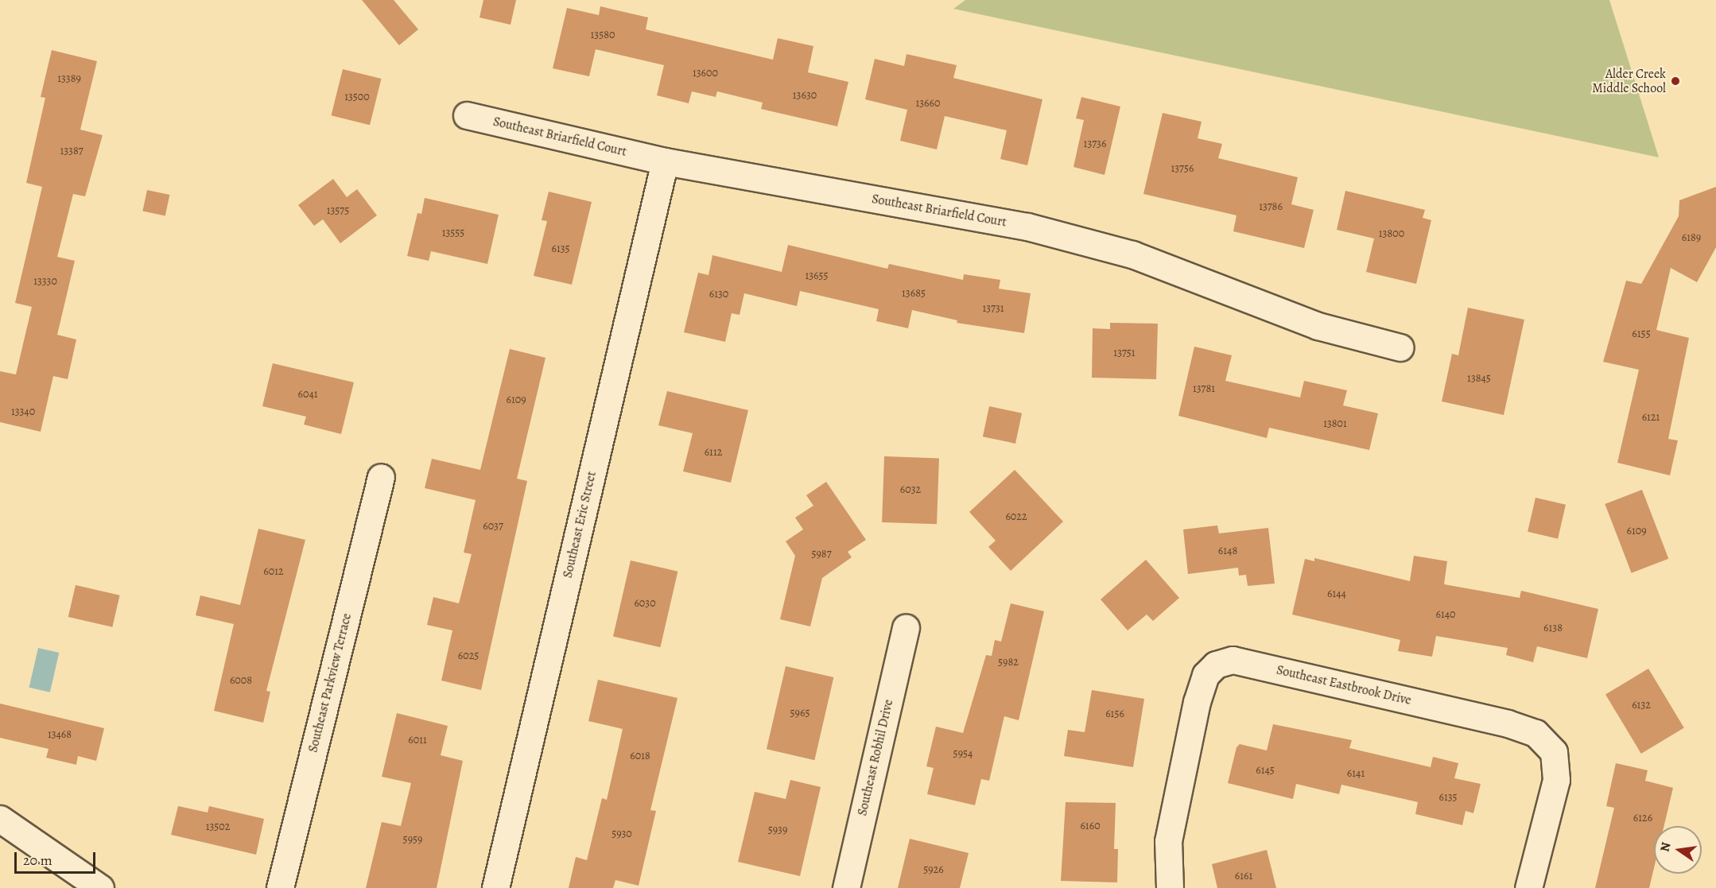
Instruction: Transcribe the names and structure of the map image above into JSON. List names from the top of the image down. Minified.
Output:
{"streets":{"street":["Southeast Briarfield Court","Southeast Eric Street","Southeast Parkview Terrace","Southeast Eastbrook Drive","Southeast Robhil Drive"]},"crossings":[["Southeast Briarfield Court","Southeast Eric Street"]],"places":["Alder Creek Middle School"],"house_numbers":["13580","13600","13389","13630","13500","13660","13736","13387","13756","13786","13575","13555","13800","6189","6135","13655","13330","13685","6130","13731","6155","13751","13845","13781","6041","6109","13340","6121","13801","6112","6032","6022","6037","6109","6148","5987","6012","6144","6030","6140","6138","6025","5982","6008","6132","5965","6156","13468","6011","5954","6018","6145","6141","6135","6126","6160","13502","5939","5930","5959","5926","6161"],"scale_bar":"20 m","north":"left"}
